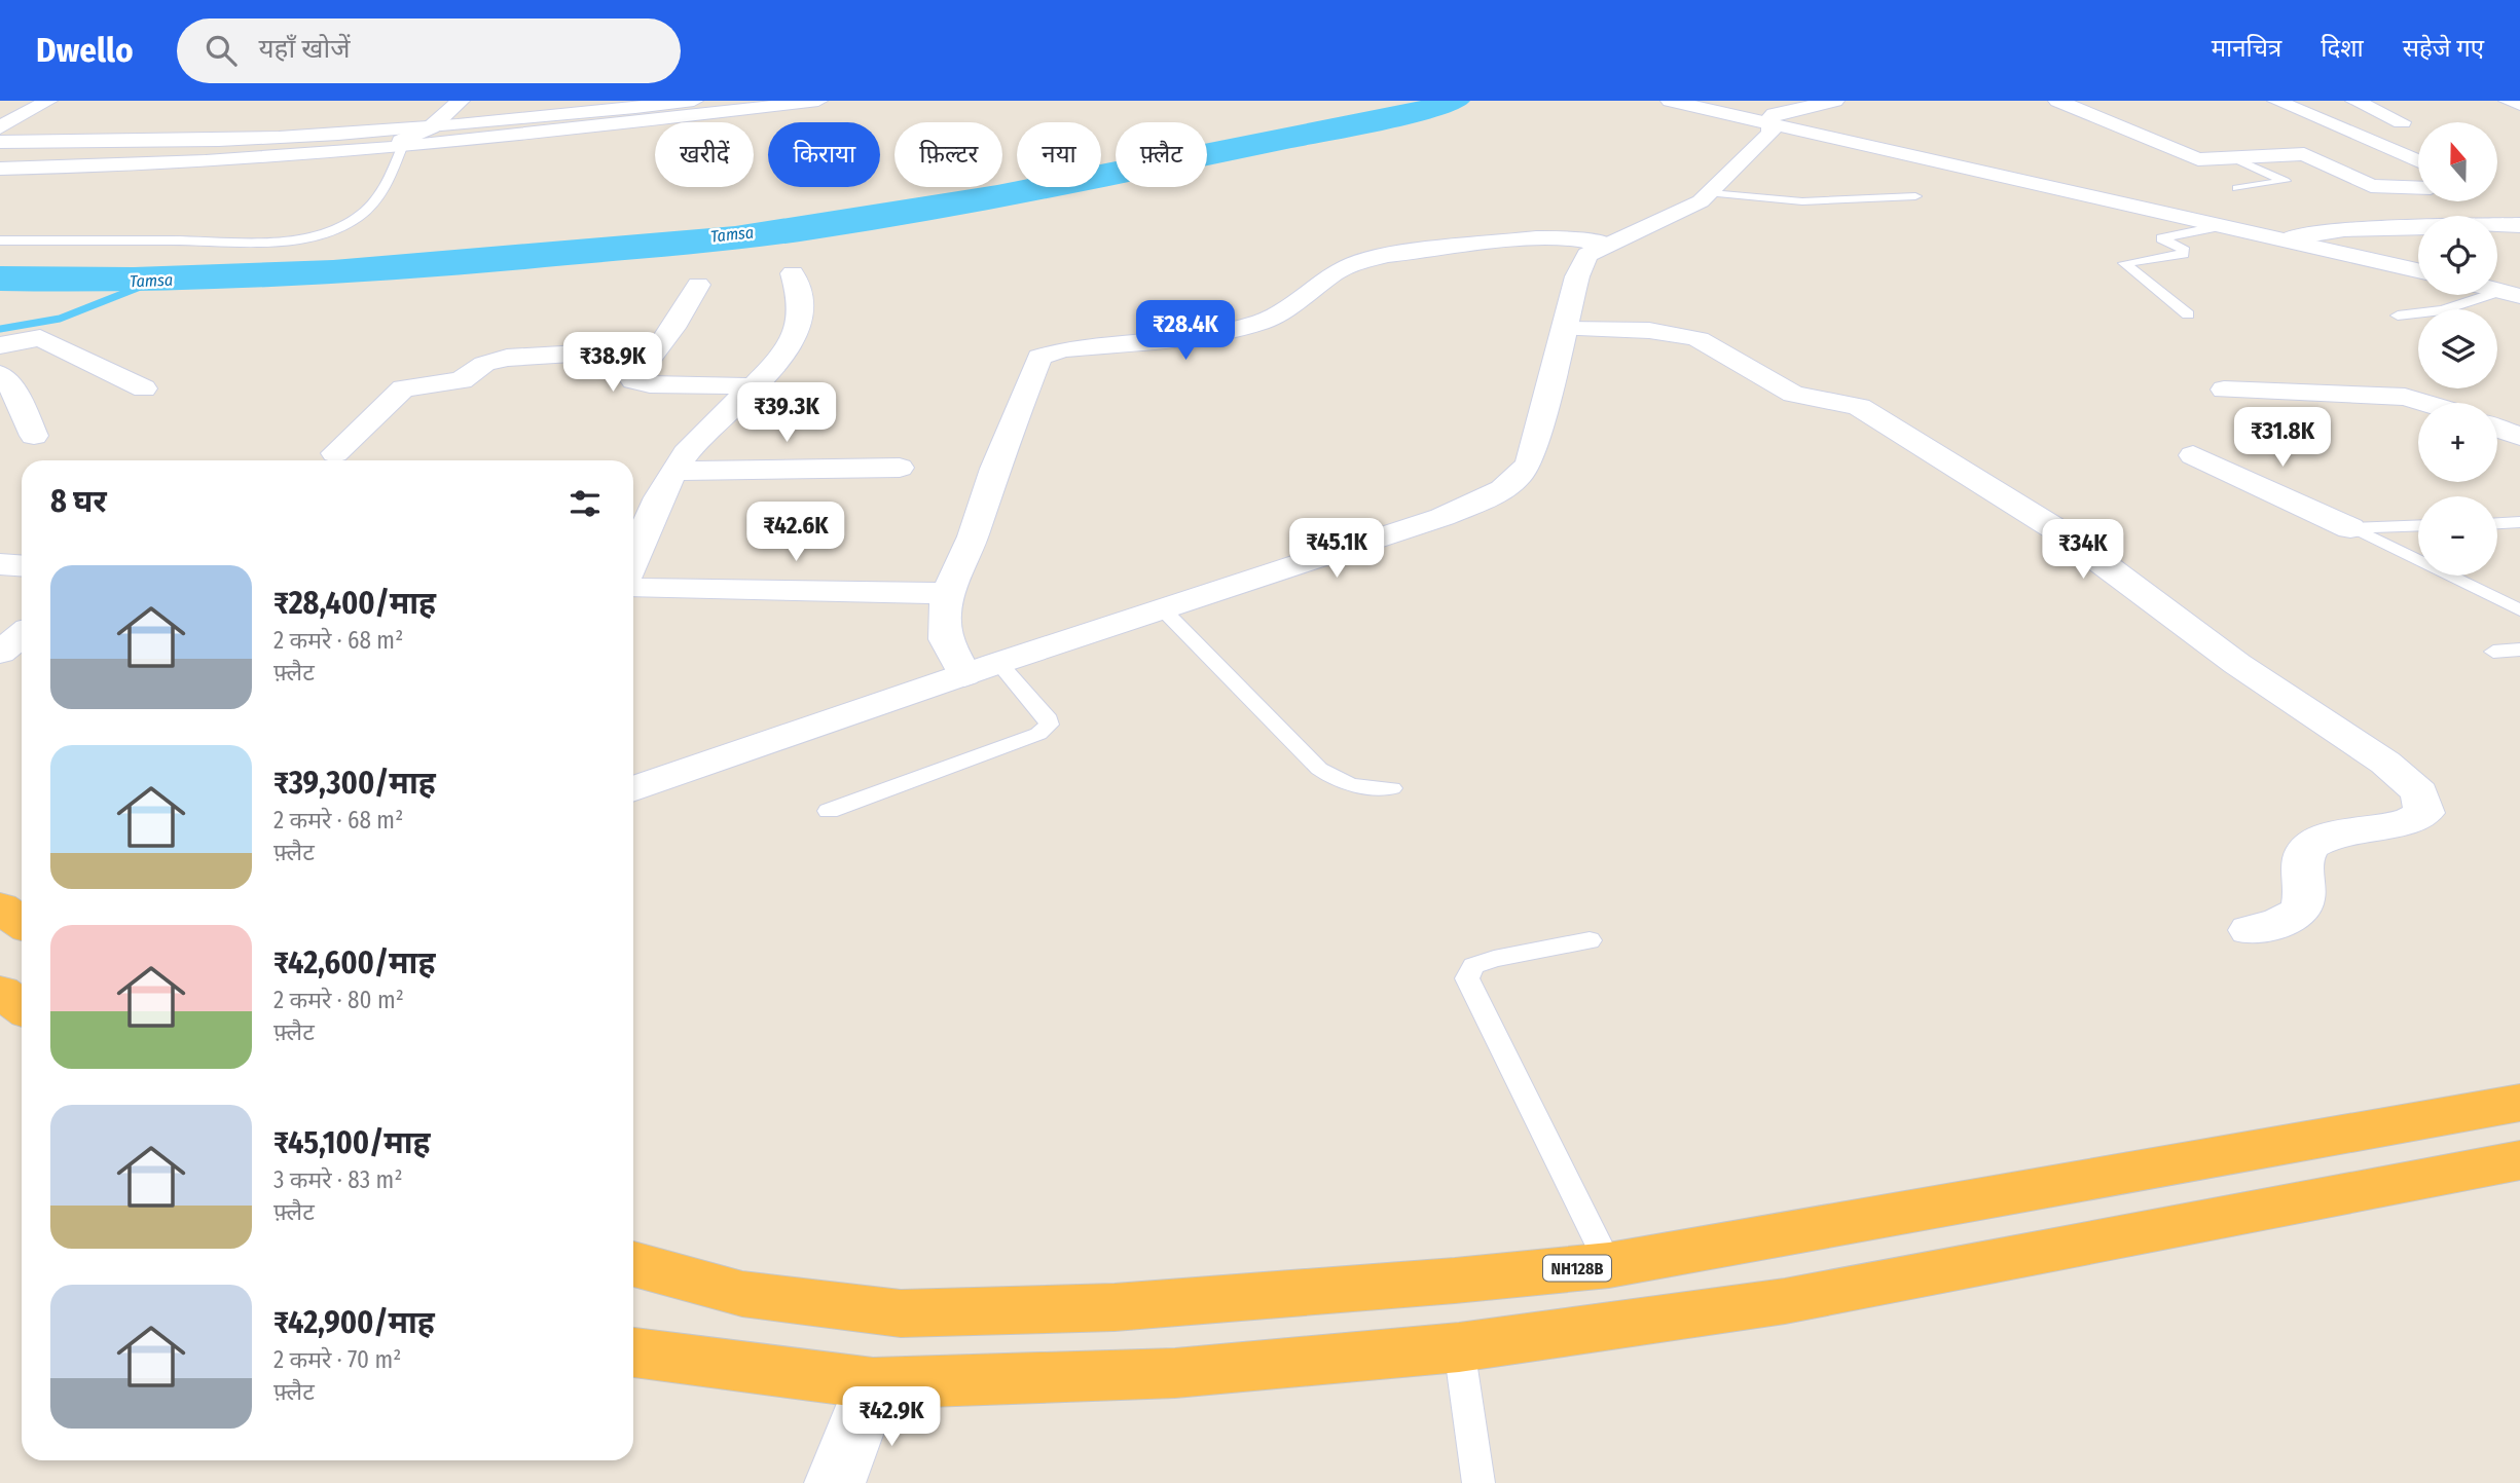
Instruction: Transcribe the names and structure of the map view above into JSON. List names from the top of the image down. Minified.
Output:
{"streets":{"highway":["NH128B"]},"water":["Tamsa"],"north":"top","page":{"header":"Dwello","search":"यहाँ खोजें","nav":["मानचित्र","दिशा","सहेजे गए"],"map_buttons":["+","−"],"chip":["खरीदें","किराया","फ़िल्टर","नया","फ़्लैट"],"price":["₹28.4K","₹38.9K","₹39.3K","₹31.8K","₹42.6K","₹45.1K","₹34K","₹42.9K"],"heading":"8 घर","list":[{"name":"₹28,400/माह","note":"2 कमरे · 68 m² · फ़्लैट"},{"name":"₹39,300/माह","note":"2 कमरे · 68 m² · फ़्लैट"},{"name":"₹42,600/माह","note":"2 कमरे · 80 m² · फ़्लैट"},{"name":"₹45,100/माह","note":"3 कमरे · 83 m² · फ़्लैट"},{"name":"₹42,900/माह","note":"2 कमरे · 70 m² · फ़्लैट"}]}}
